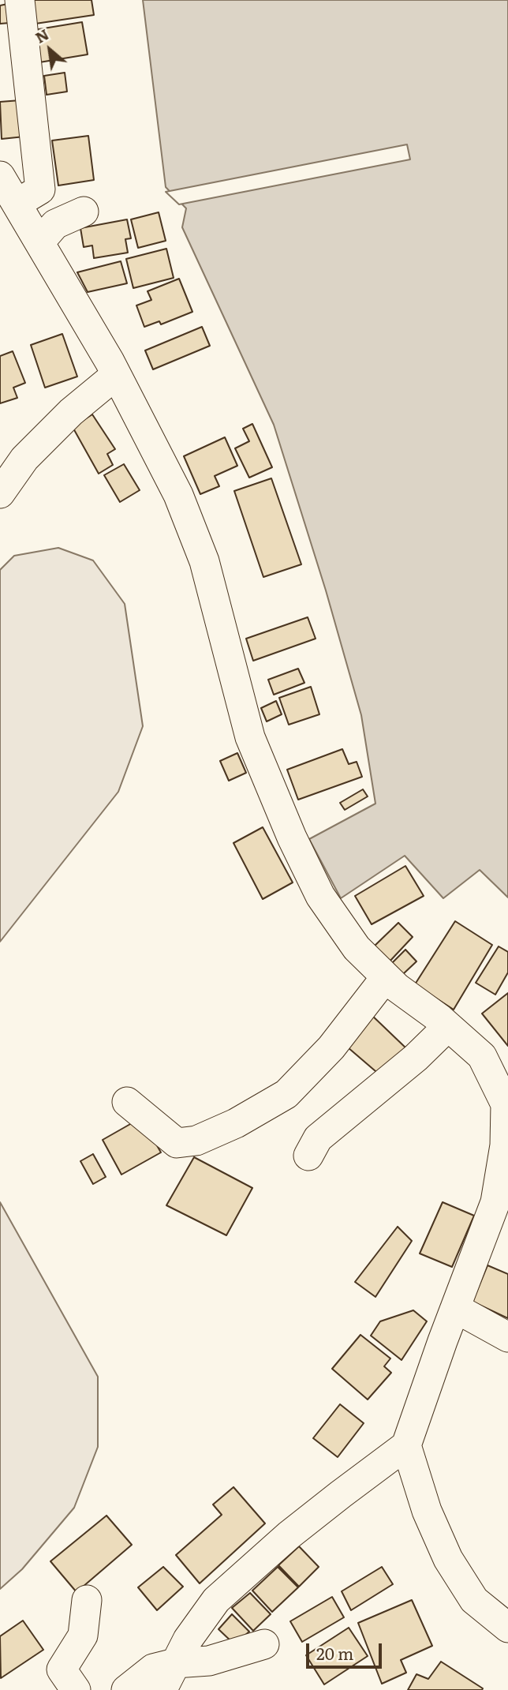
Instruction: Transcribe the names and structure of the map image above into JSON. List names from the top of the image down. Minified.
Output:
{"scale_bar":"20 m","north":"top left"}
